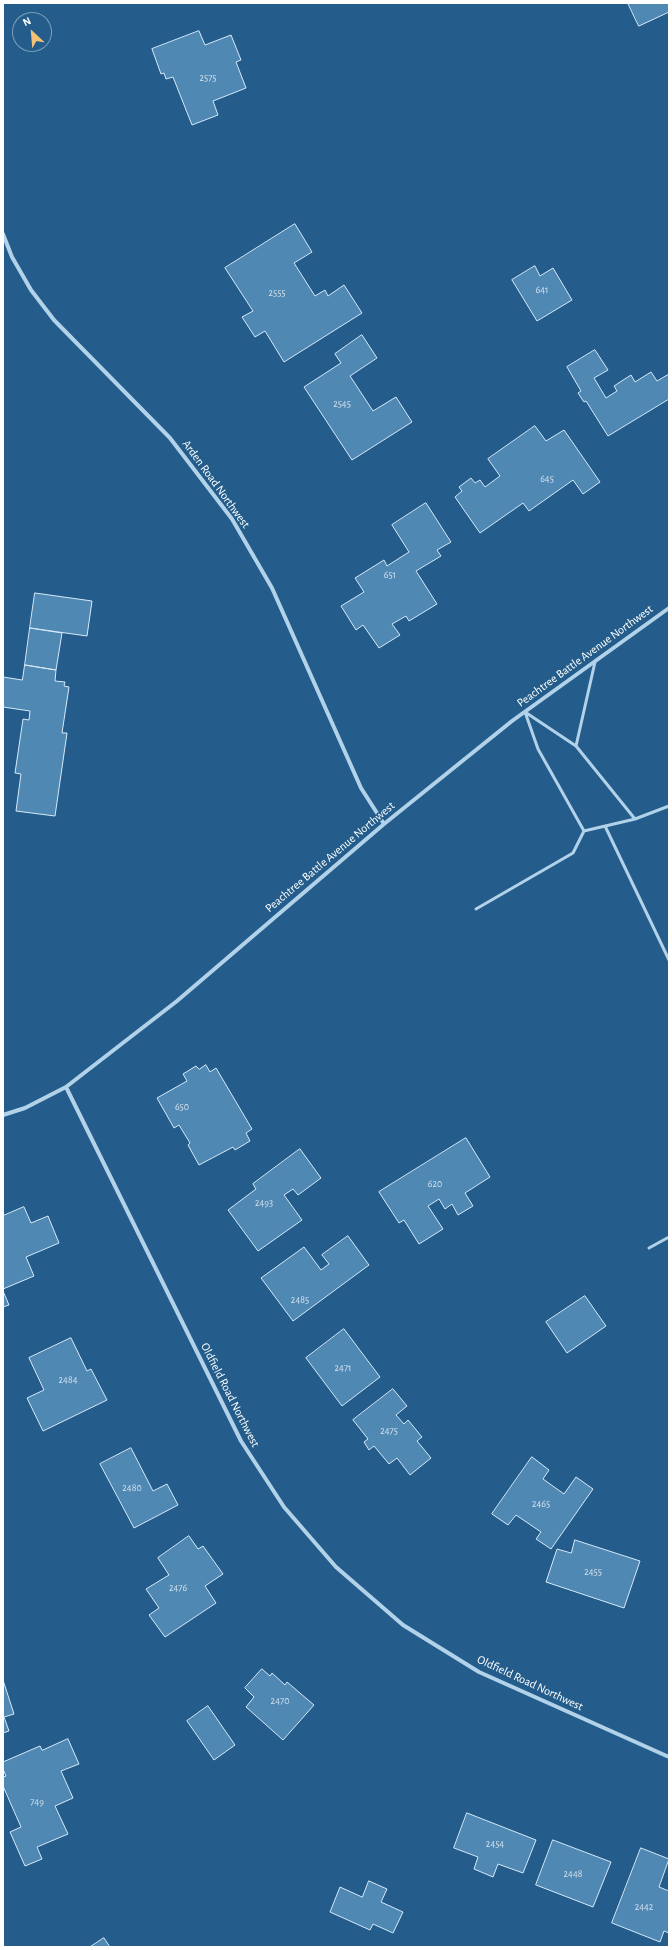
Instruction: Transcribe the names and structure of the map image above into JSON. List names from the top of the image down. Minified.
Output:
{"streets":{"street":["Arden Road Northwest","Peachtree Battle Avenue Northwest","Oldfield Road Northwest"]},"crossings":[["Arden Road Northwest","Peachtree Battle Avenue Northwest"],["Peachtree Battle Avenue Northwest","Oldfield Road Northwest"]],"house_numbers":["2575","641","2555","2545","645","651","650","620","2493","2485","2471","2484","2475","2480","2465","2455","2476","2470","749","2454","2448","2442"],"north":"top left"}
